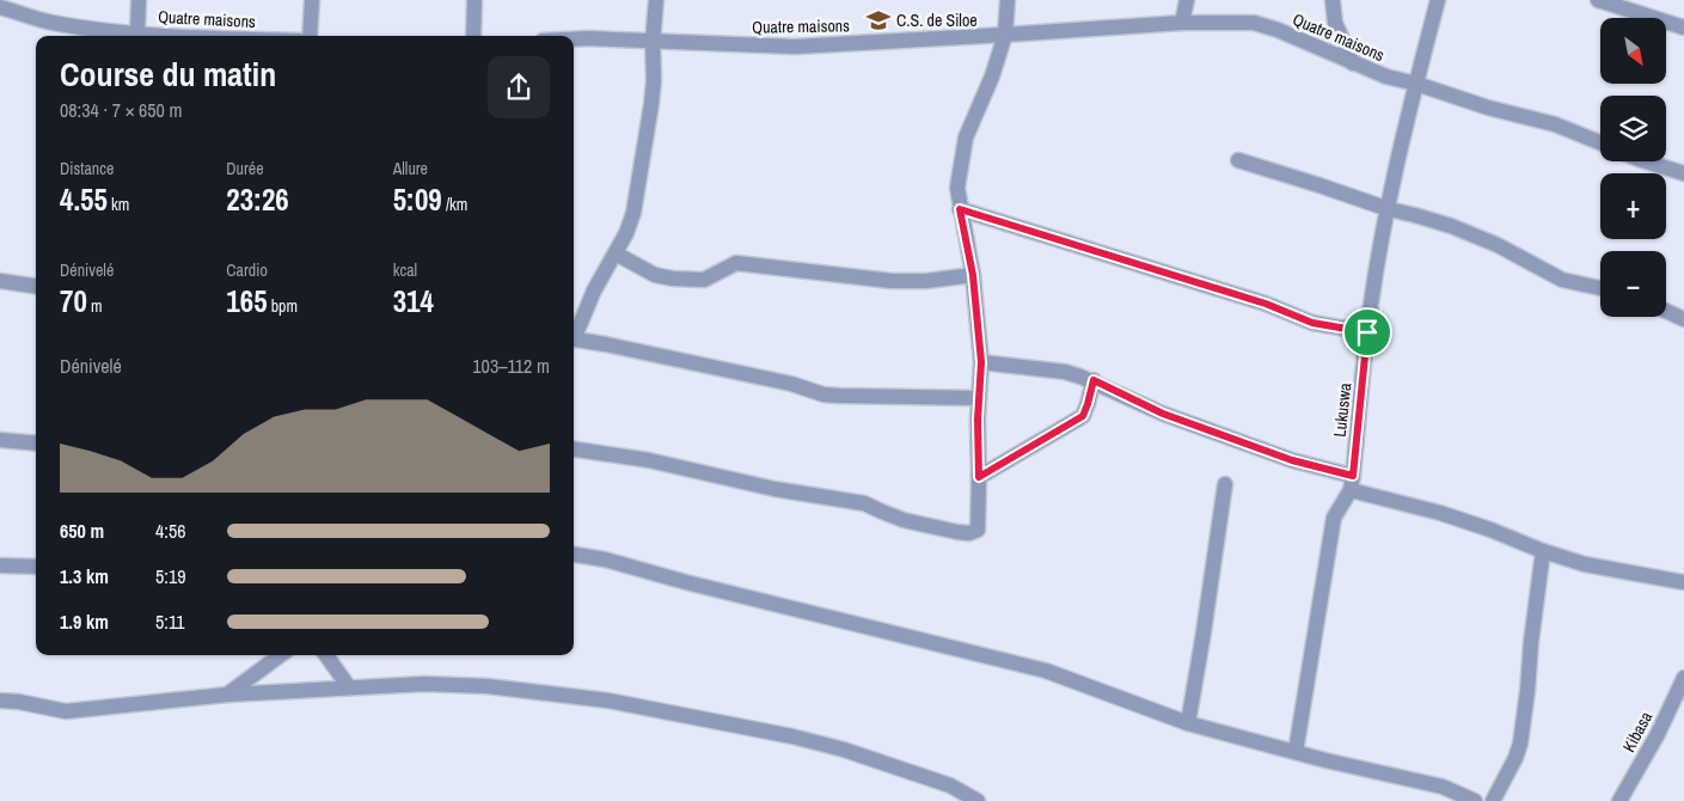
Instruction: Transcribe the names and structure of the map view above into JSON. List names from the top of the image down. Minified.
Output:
{"streets":{"street":["Quatre maisons","Lukuswa","Kibasa"]},"crossings":[["Quatre maisons","Lukuswa"]],"places":{"school or university":["C.S. de Siloe"]},"north":"bottom right","page":{"map_buttons":["+","−"],"heading":["Course du matin","08:34 · 7 × 650 m"],"stats":[["Distance","4.55 km"],["Durée","23:26"],["Allure","5:09 /km"],["Dénivelé","70 m"],["Cardio","165 bpm"],["kcal","314"]],"chart":["Dénivelé","103–112 m"],"list":[{"name":"650 m","note":"4:56"},{"name":"1.3 km","note":"5:19"},{"name":"1.9 km","note":"5:11"}]}}
